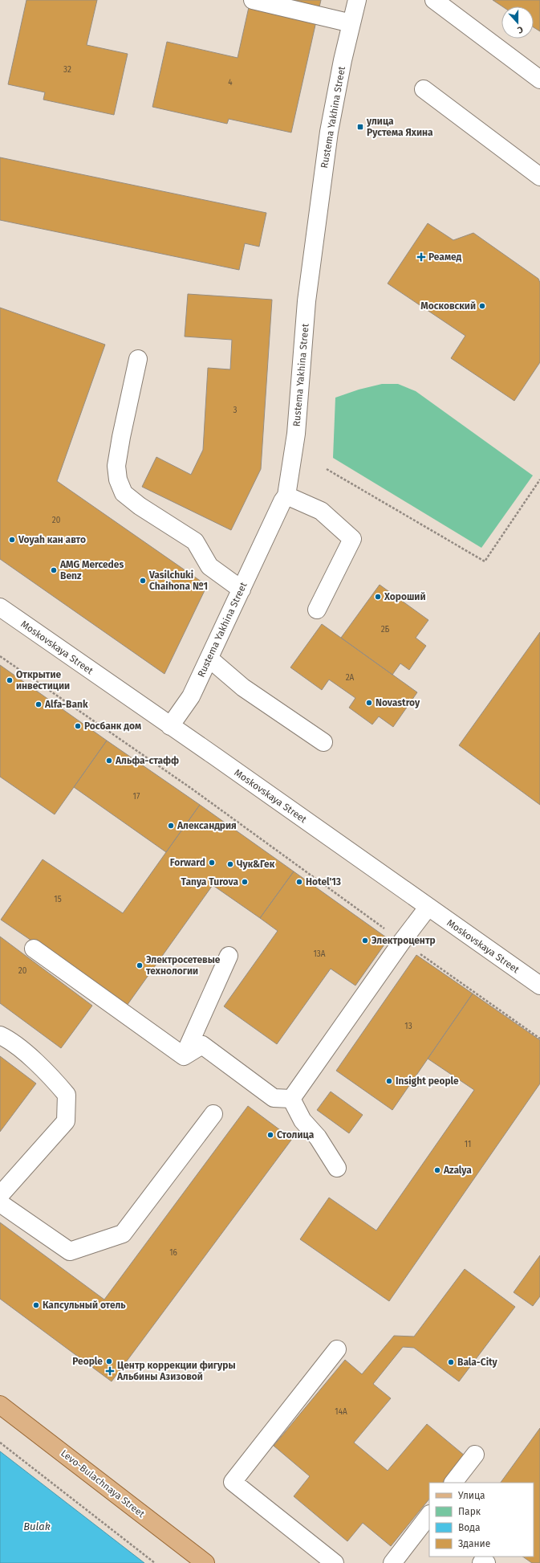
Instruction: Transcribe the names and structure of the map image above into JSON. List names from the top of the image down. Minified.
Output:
{"streets":{"main road":["Levo-Bulachnaya Street"],"street":["Rustema Yakhina Street","Moskovskaya Street"]},"crossings":[["Rustema Yakhina Street","Moskovskaya Street"]],"water":["Bulak"],"places":{"transit":["улица Рустема Яхина"],"health":["Реамед","Центр коррекции фигуры Альбины Азизовой"],"other":["Московский","Voyah кан авто","AMG Mercedes Benz","Vasilchuki Chaihona №1","Хороший","Открытие инвестиции","Novastroy","Alfa-Bank","Росбанк дом","Альфа-стафф","Александрия","Forward","Чук&Гек","Tanya Turova","Hotel'13","Электроцентр","Электросетевые технологии","Insight people","Столица","Azalya","Капсульный отель","People","Bala-City"]},"house_numbers":["32","4","3","20","2Б","2А","17","15","13А","20","13","11","16","14А"],"legend":["Улица","Парк","Вода","Здание"],"north":"bottom"}
